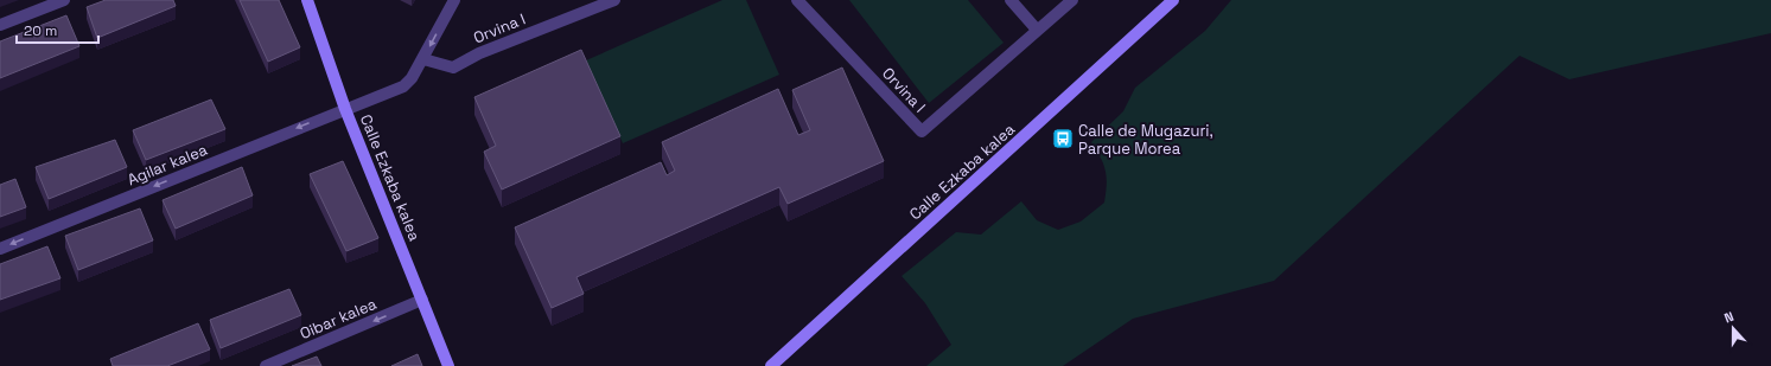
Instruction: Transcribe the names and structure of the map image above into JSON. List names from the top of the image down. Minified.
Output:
{"streets":{"street":["Orvina I","Agilar kalea","Calle Ezkaba kalea","Oibar kalea"]},"crossings":[["Orvina I","Agilar kalea"],["Agilar kalea","Calle Ezkaba kalea"],["Calle Ezkaba kalea","Oibar kalea"]],"one_way":["Agilar kalea","Oibar kalea"],"places":{"bus stop":["Calle de Mugazuri, Parque Morea"]},"scale_bar":"20 m","north":"top"}
